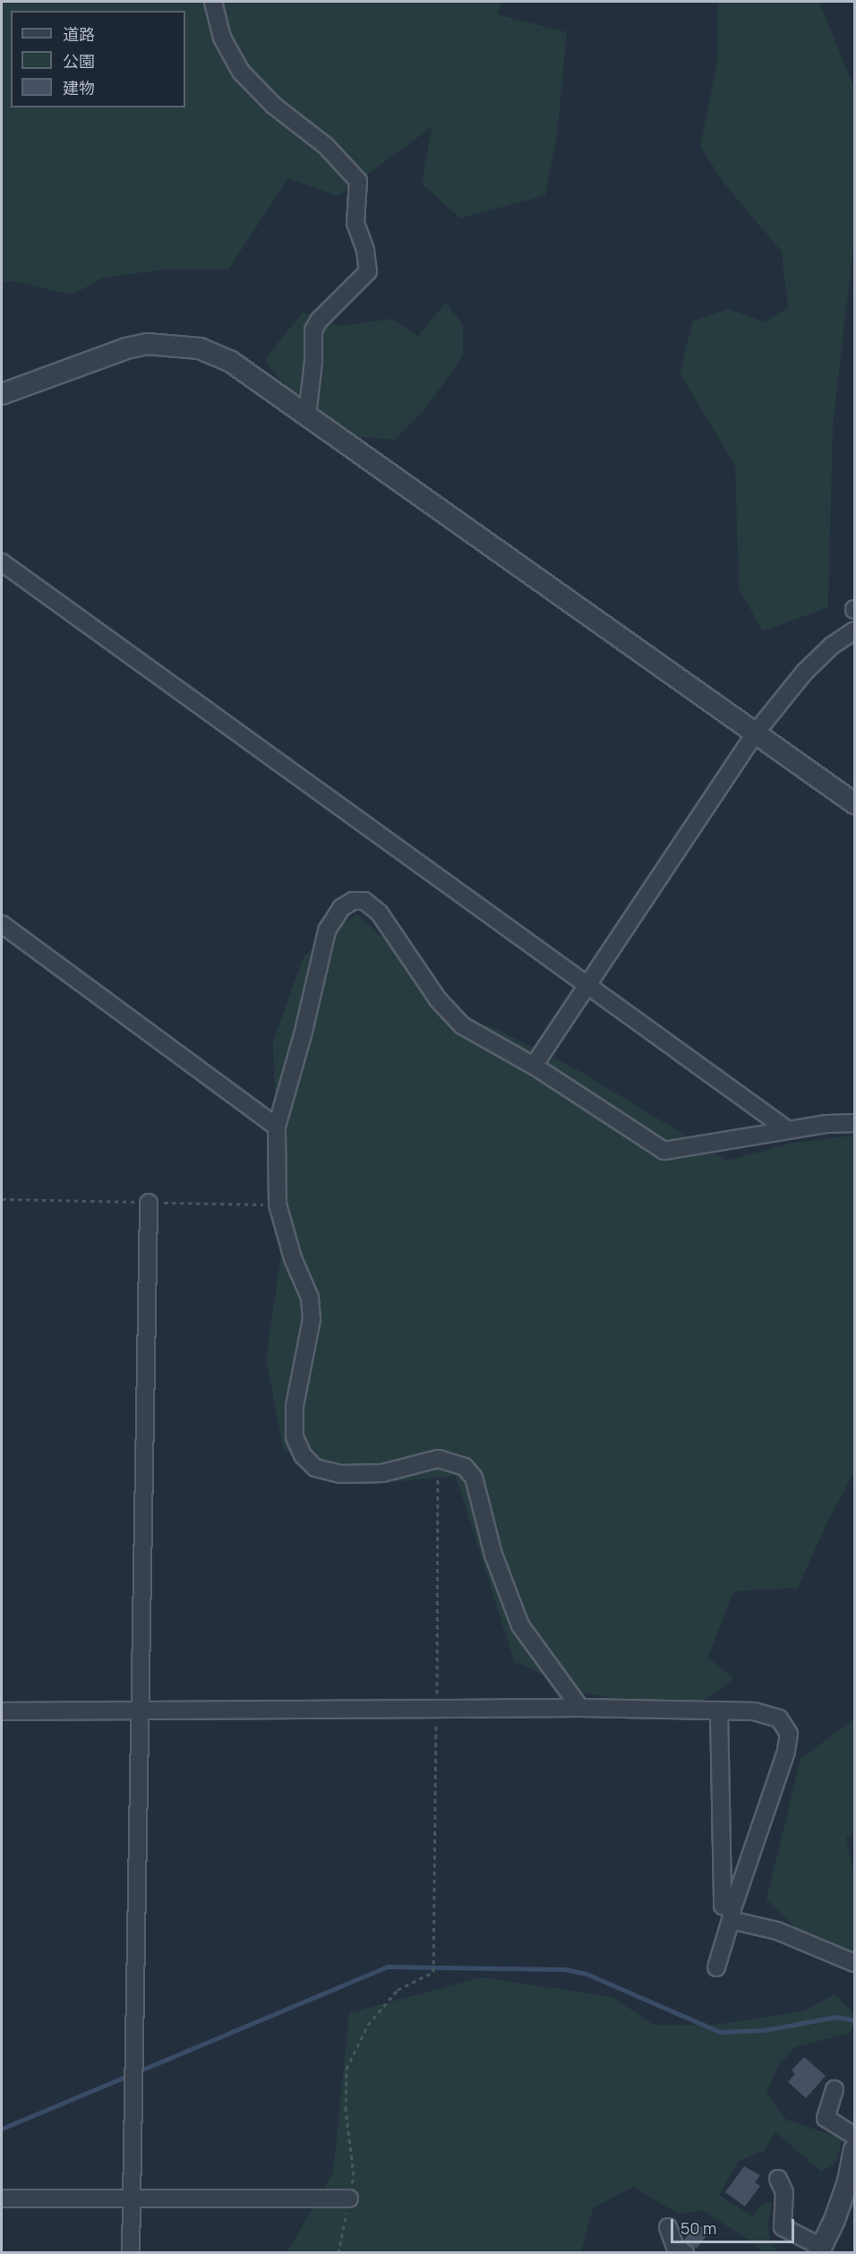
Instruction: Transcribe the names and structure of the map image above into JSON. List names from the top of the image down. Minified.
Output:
{"legend":["道路","公園","建物"],"scale_bar":"50 m"}
